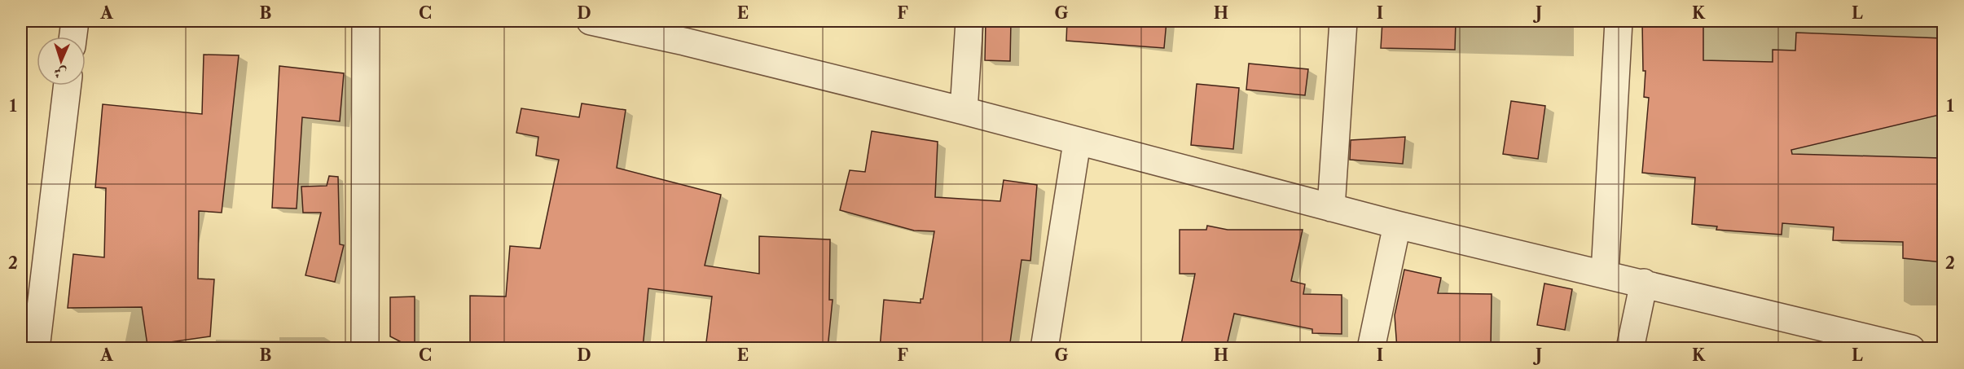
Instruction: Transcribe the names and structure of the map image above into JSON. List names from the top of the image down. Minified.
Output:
{"north":"bottom","grid":{"columns":["A","B","C","D","E","F","G","H","I","J","K","L"],"rows":["1","2"]}}
